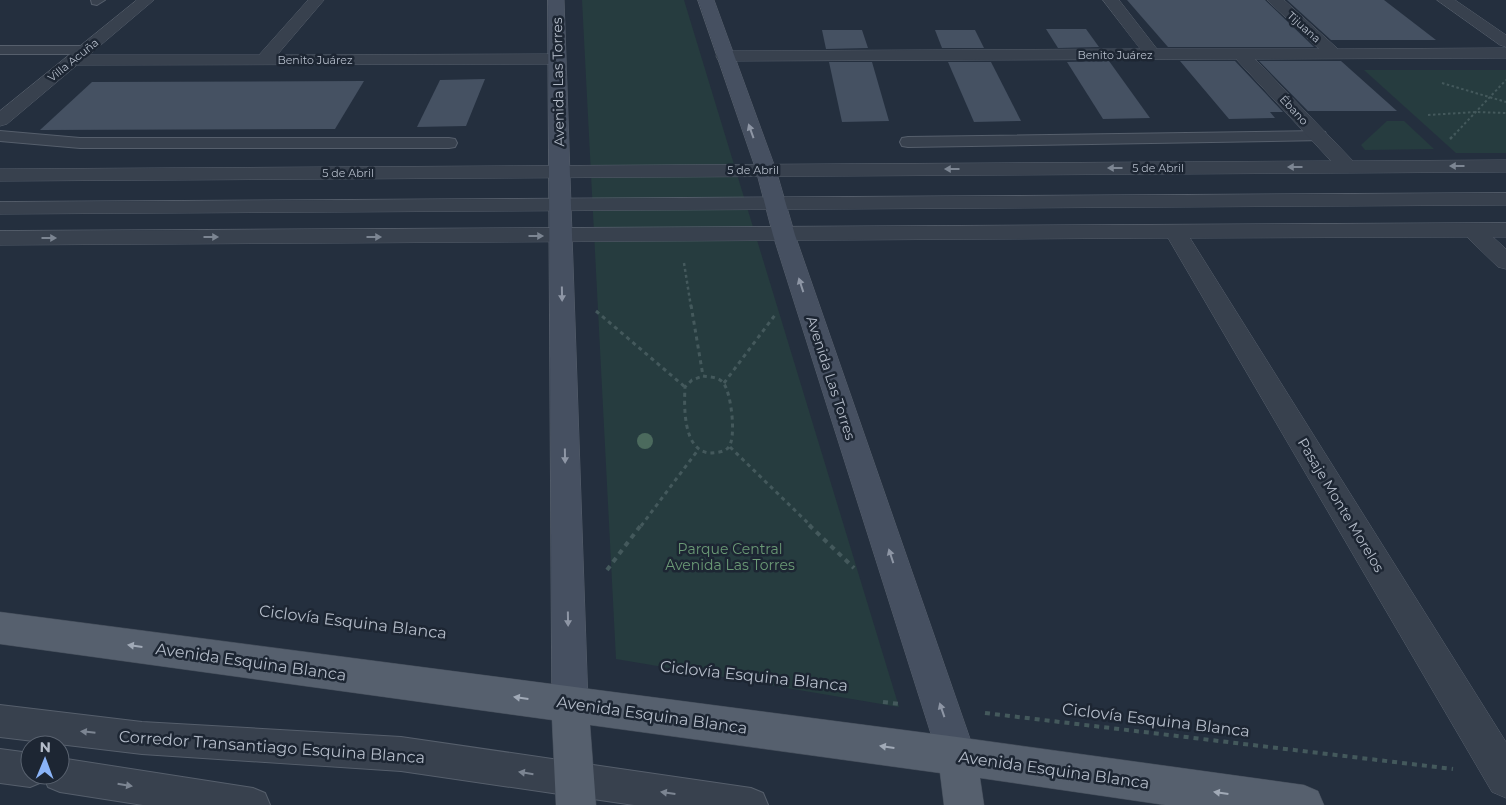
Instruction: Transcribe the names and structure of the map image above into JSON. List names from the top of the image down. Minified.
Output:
{"streets":{"main road":["Avenida Esquina Blanca"],"street":["Tijuana","Benito Juárez","Villa Acuña","Avenida Las Torres","Ébano","5 de Abril","Pasaje Monte Morelos"],"lane":["Corredor Transantiago Esquina Blanca"],"path":["Ciclovía Esquina Blanca"]},"crossings":[["Tijuana","Benito Juárez"],["Benito Juárez","Villa Acuña"],["Benito Juárez","Avenida Las Torres"],["Benito Juárez","Ébano"],["Avenida Las Torres","5 de Abril"],["Avenida Las Torres","Ciclovía Esquina Blanca"],["Avenida Las Torres","Avenida Esquina Blanca"],["Ébano","5 de Abril"],["Pasaje Monte Morelos","Ciclovía Esquina Blanca"]],"one_way":["Avenida Esquina Blanca","Corredor Transantiago Esquina Blanca"],"parks":["Parque Central Avenida Las Torres"],"north":"top"}
